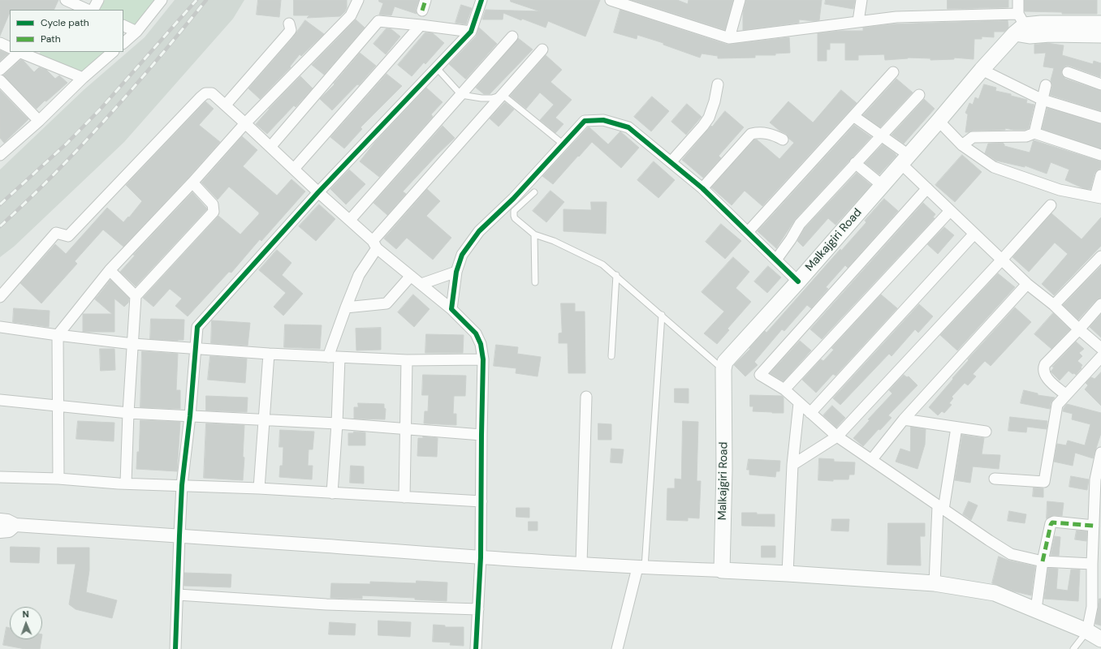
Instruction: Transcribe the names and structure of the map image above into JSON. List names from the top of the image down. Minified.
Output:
{"streets":{"main road":["Malkajgiri Road"]},"legend":["Cycle path","Path"],"north":"top"}
